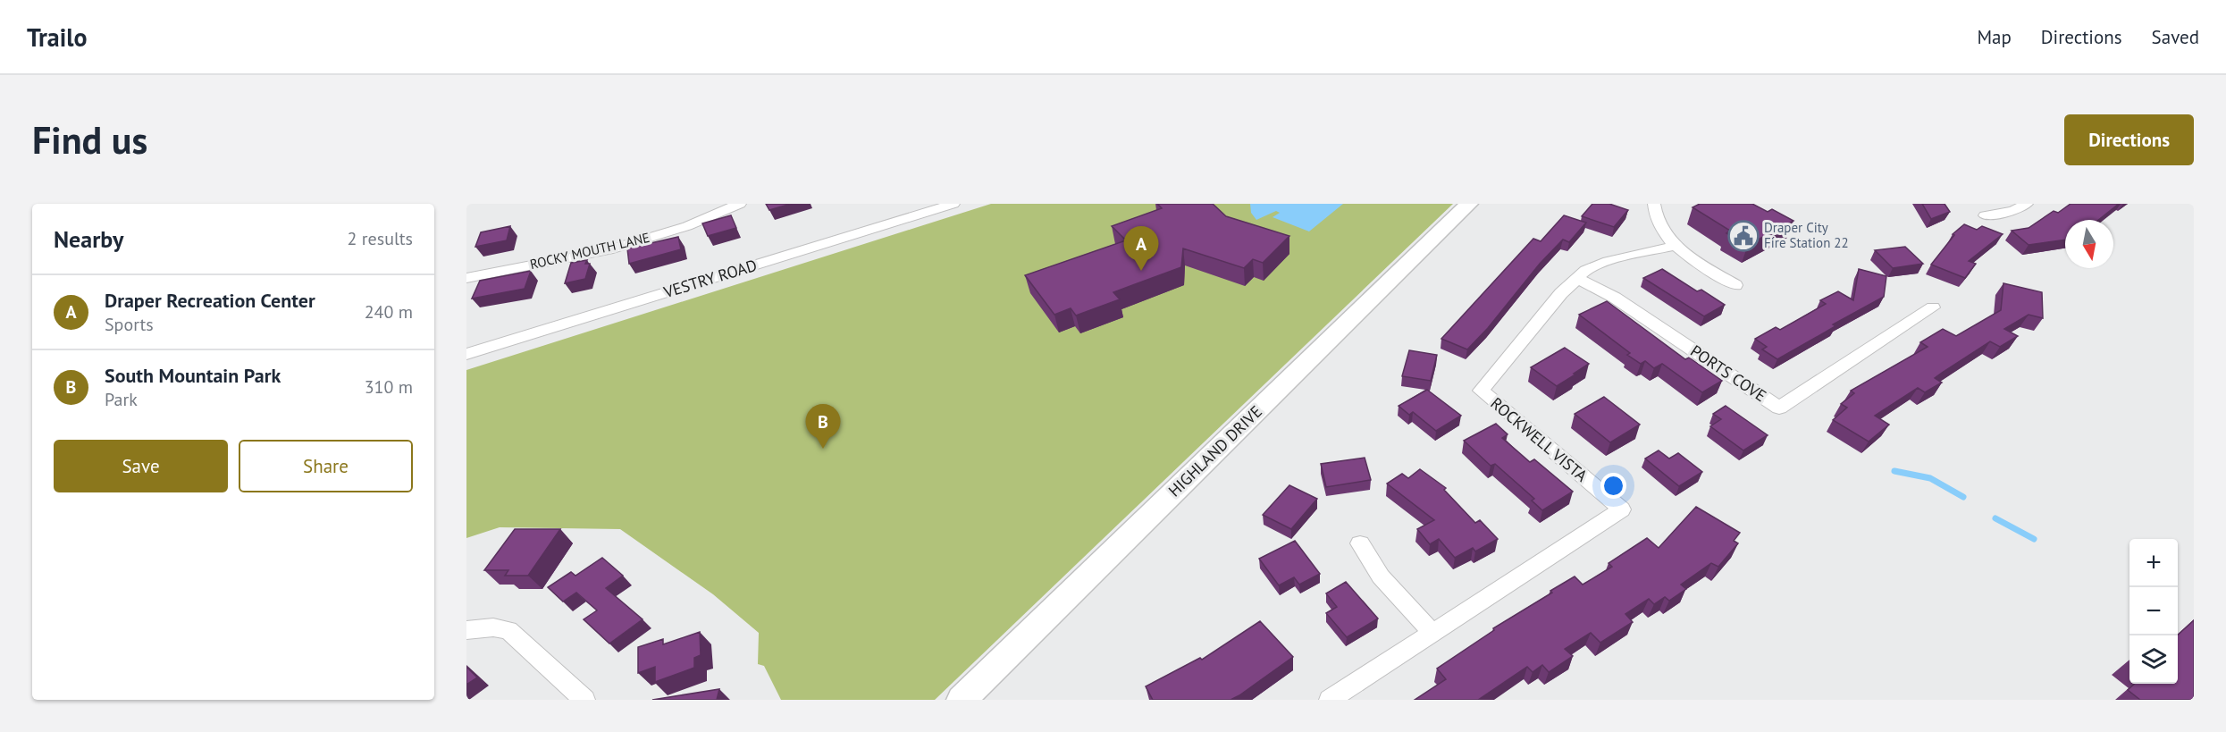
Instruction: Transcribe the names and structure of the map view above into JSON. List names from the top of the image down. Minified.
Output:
{"streets":{"main road":["HIGHLAND DRIVE"],"street":["ROCKY MOUTH LANE","VESTRY ROAD","PORTS COVE","ROCKWELL VISTA"]},"crossings":[["PORTS COVE","ROCKWELL VISTA"]],"places":{"public building":["Draper City Fire Station 22"]},"north":"bottom","page":{"header":"Trailo","nav":["Map","Directions","Saved"],"buttons":["Directions",["Save","Share"]],"title":"Find us","heading":["Nearby","2 results"],"pins":["A","B"],"list":[{"mark":"A","name":"Draper Recreation Center","note":"Sports","value":"240 m"},{"mark":"B","name":"South Mountain Park","note":"Park","value":"310 m"}],"map_buttons":["+","−"]}}
